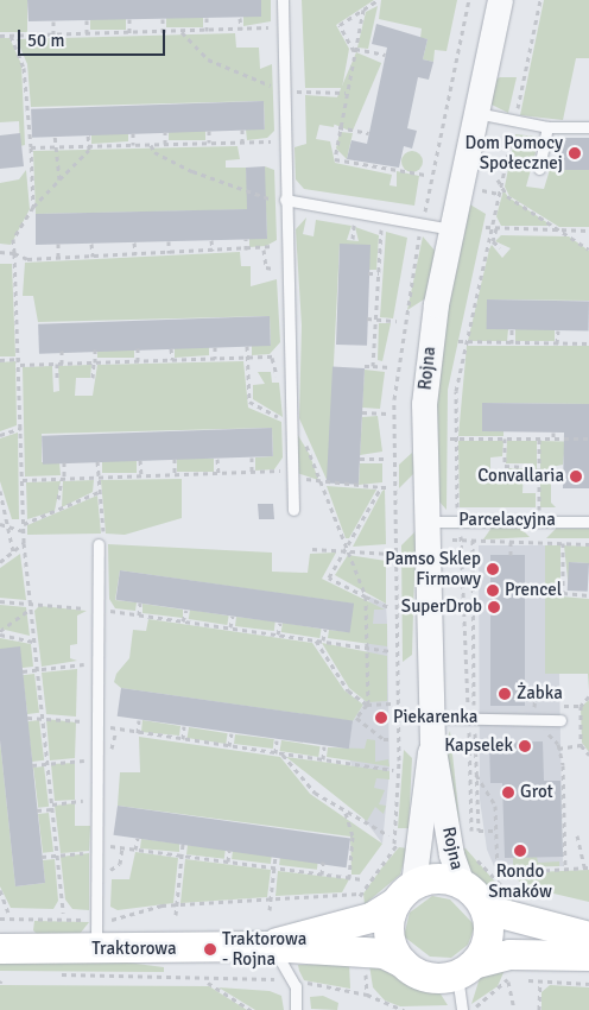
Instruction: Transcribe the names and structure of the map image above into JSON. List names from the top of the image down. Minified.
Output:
{"streets":{"main road":["Traktorowa"],"street":["Rojna"],"lane":["Parcelacyjna"]},"crossings":[["Rojna","Parcelacyjna"],["Rojna","Traktorowa"]],"places":["Dom Pomocy Społecznej","Convallaria","Pamso Sklep Firmowy","Prencel","SuperDrob","Żabka","Piekarenka","Kapselek","Grot","Rondo Smaków","Traktorowa - Rojna"],"scale_bar":"50 m"}
